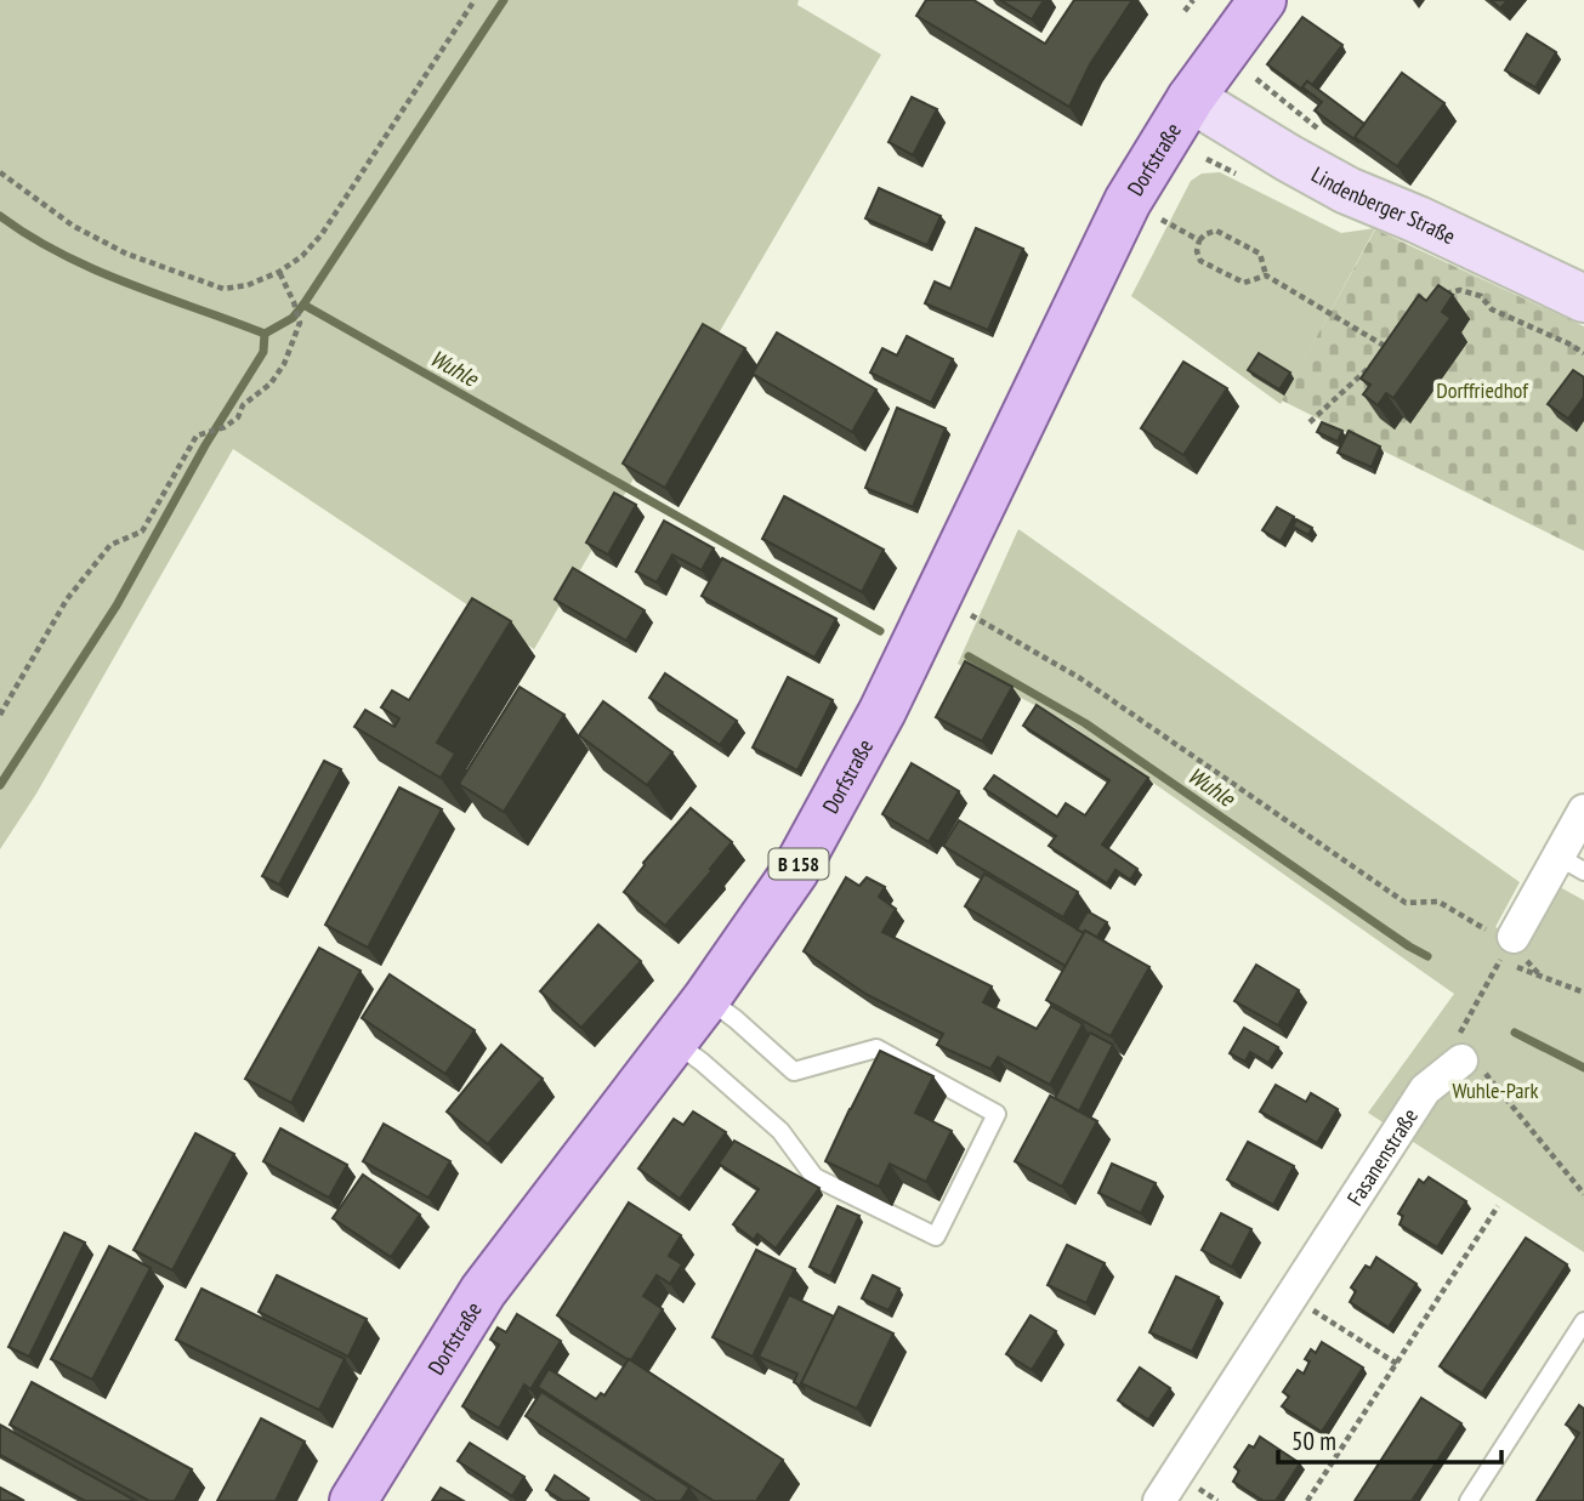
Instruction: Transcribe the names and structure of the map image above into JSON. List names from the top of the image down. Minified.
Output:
{"streets":{"main road":["Dorfstraße","B 158"],"street":["Lindenberger Straße","Fasanenstraße"]},"crossings":[["Dorfstraße","Lindenberger Straße"]],"water":["Wuhle"],"parks":["Dorffriedhof","Wuhle-Park"],"scale_bar":"50 m"}
